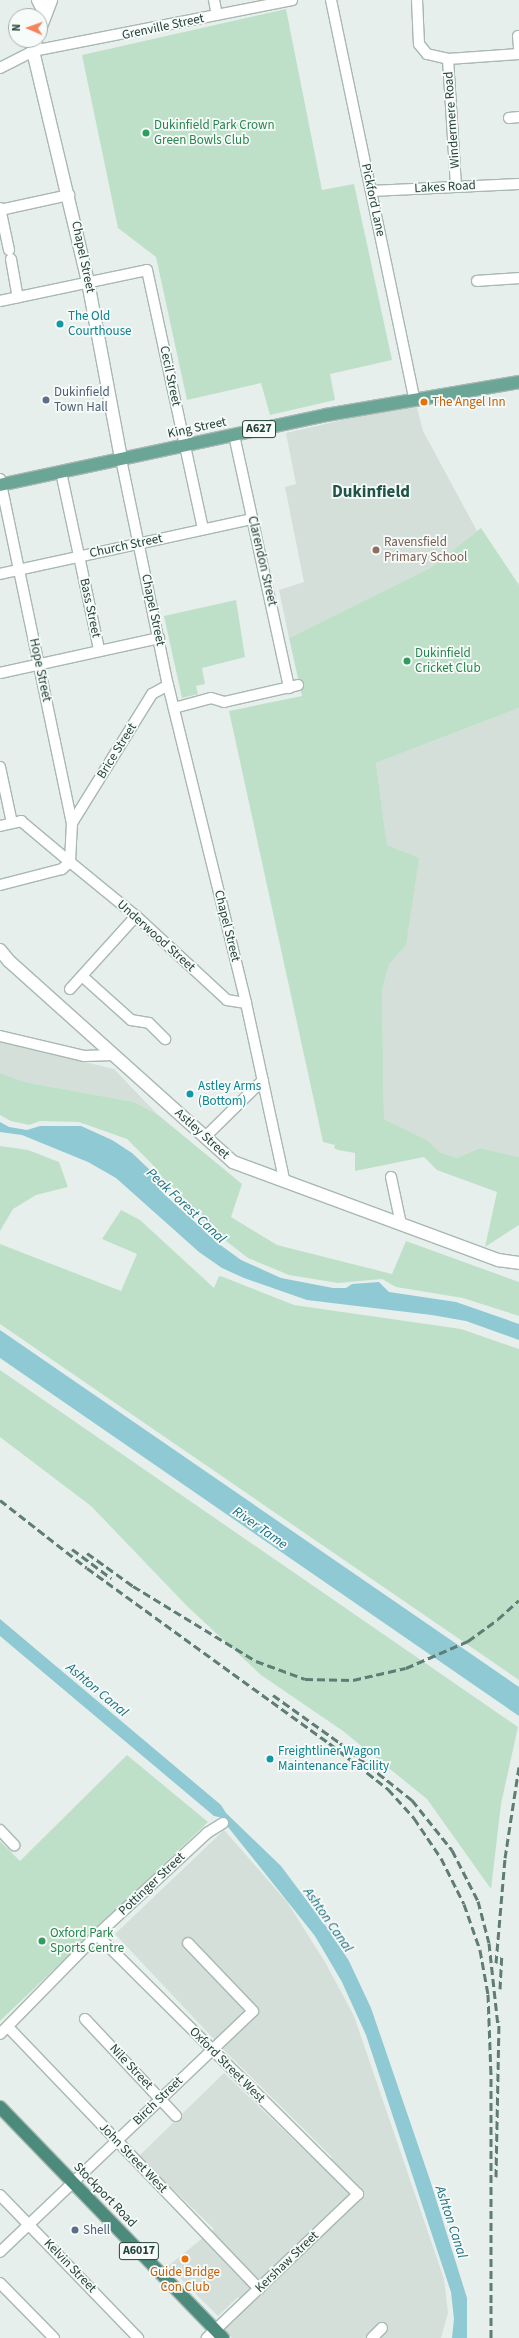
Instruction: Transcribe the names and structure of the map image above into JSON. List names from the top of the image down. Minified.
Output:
{"streets":{"highway":["Stockport Road","A6017"],"main road":["Chapel Street","King Street","A627","Astley Street"],"street":["Grenville Street","Windermere Road","Lakes Road","Pickford Lane","Cecil Street","Church Street","Clarendon Street","Bass Street","Hope Street","Brice Street","Underwood Street","Pottinger Street","Oxford Street West","Nile Street","Birch Street","John Street West","Kershaw Street","Kelvin Street"]},"crossings":[["Windermere Road","Lakes Road"],["Lakes Road","Pickford Lane"],["Pickford Lane","King Street"],["Chapel Street","Cecil Street"],["Chapel Street","King Street"],["Chapel Street","Church Street"],["Chapel Street","Clarendon Street"],["Chapel Street","Brice Street"],["Chapel Street","Underwood Street"],["Chapel Street","Astley Street"],["Cecil Street","King Street"],["Cecil Street","Church Street"],["King Street","Clarendon Street"],["King Street","Bass Street"],["King Street","Hope Street"],["Church Street","Clarendon Street"],["Church Street","Bass Street"],["Church Street","Hope Street"],["Hope Street","Brice Street"],["Hope Street","Underwood Street"],["Pottinger Street","Oxford Street West"],["Pottinger Street","John Street West"],["Oxford Street West","Birch Street"],["Oxford Street West","Kershaw Street"],["Nile Street","Birch Street"],["Birch Street","John Street West"],["Birch Street","Stockport Road"],["Birch Street","Kelvin Street"],["John Street West","Kershaw Street"],["Stockport Road","Kershaw Street"]],"districts":["Dukinfield"],"water":["Peak Forest Canal","River Tame","Ashton Canal"],"places":["Dukinfield Park Crown Green Bowls Club","The Old Courthouse","Dukinfield Town Hall","The Angel Inn","Ravensfield Primary School","Dukinfield Cricket Club","Astley Arms (Bottom)","Freightliner Wagon Maintenance Facility","Oxford Park Sports Centre","Shell","Guide Bridge Con Club"],"north":"left"}
